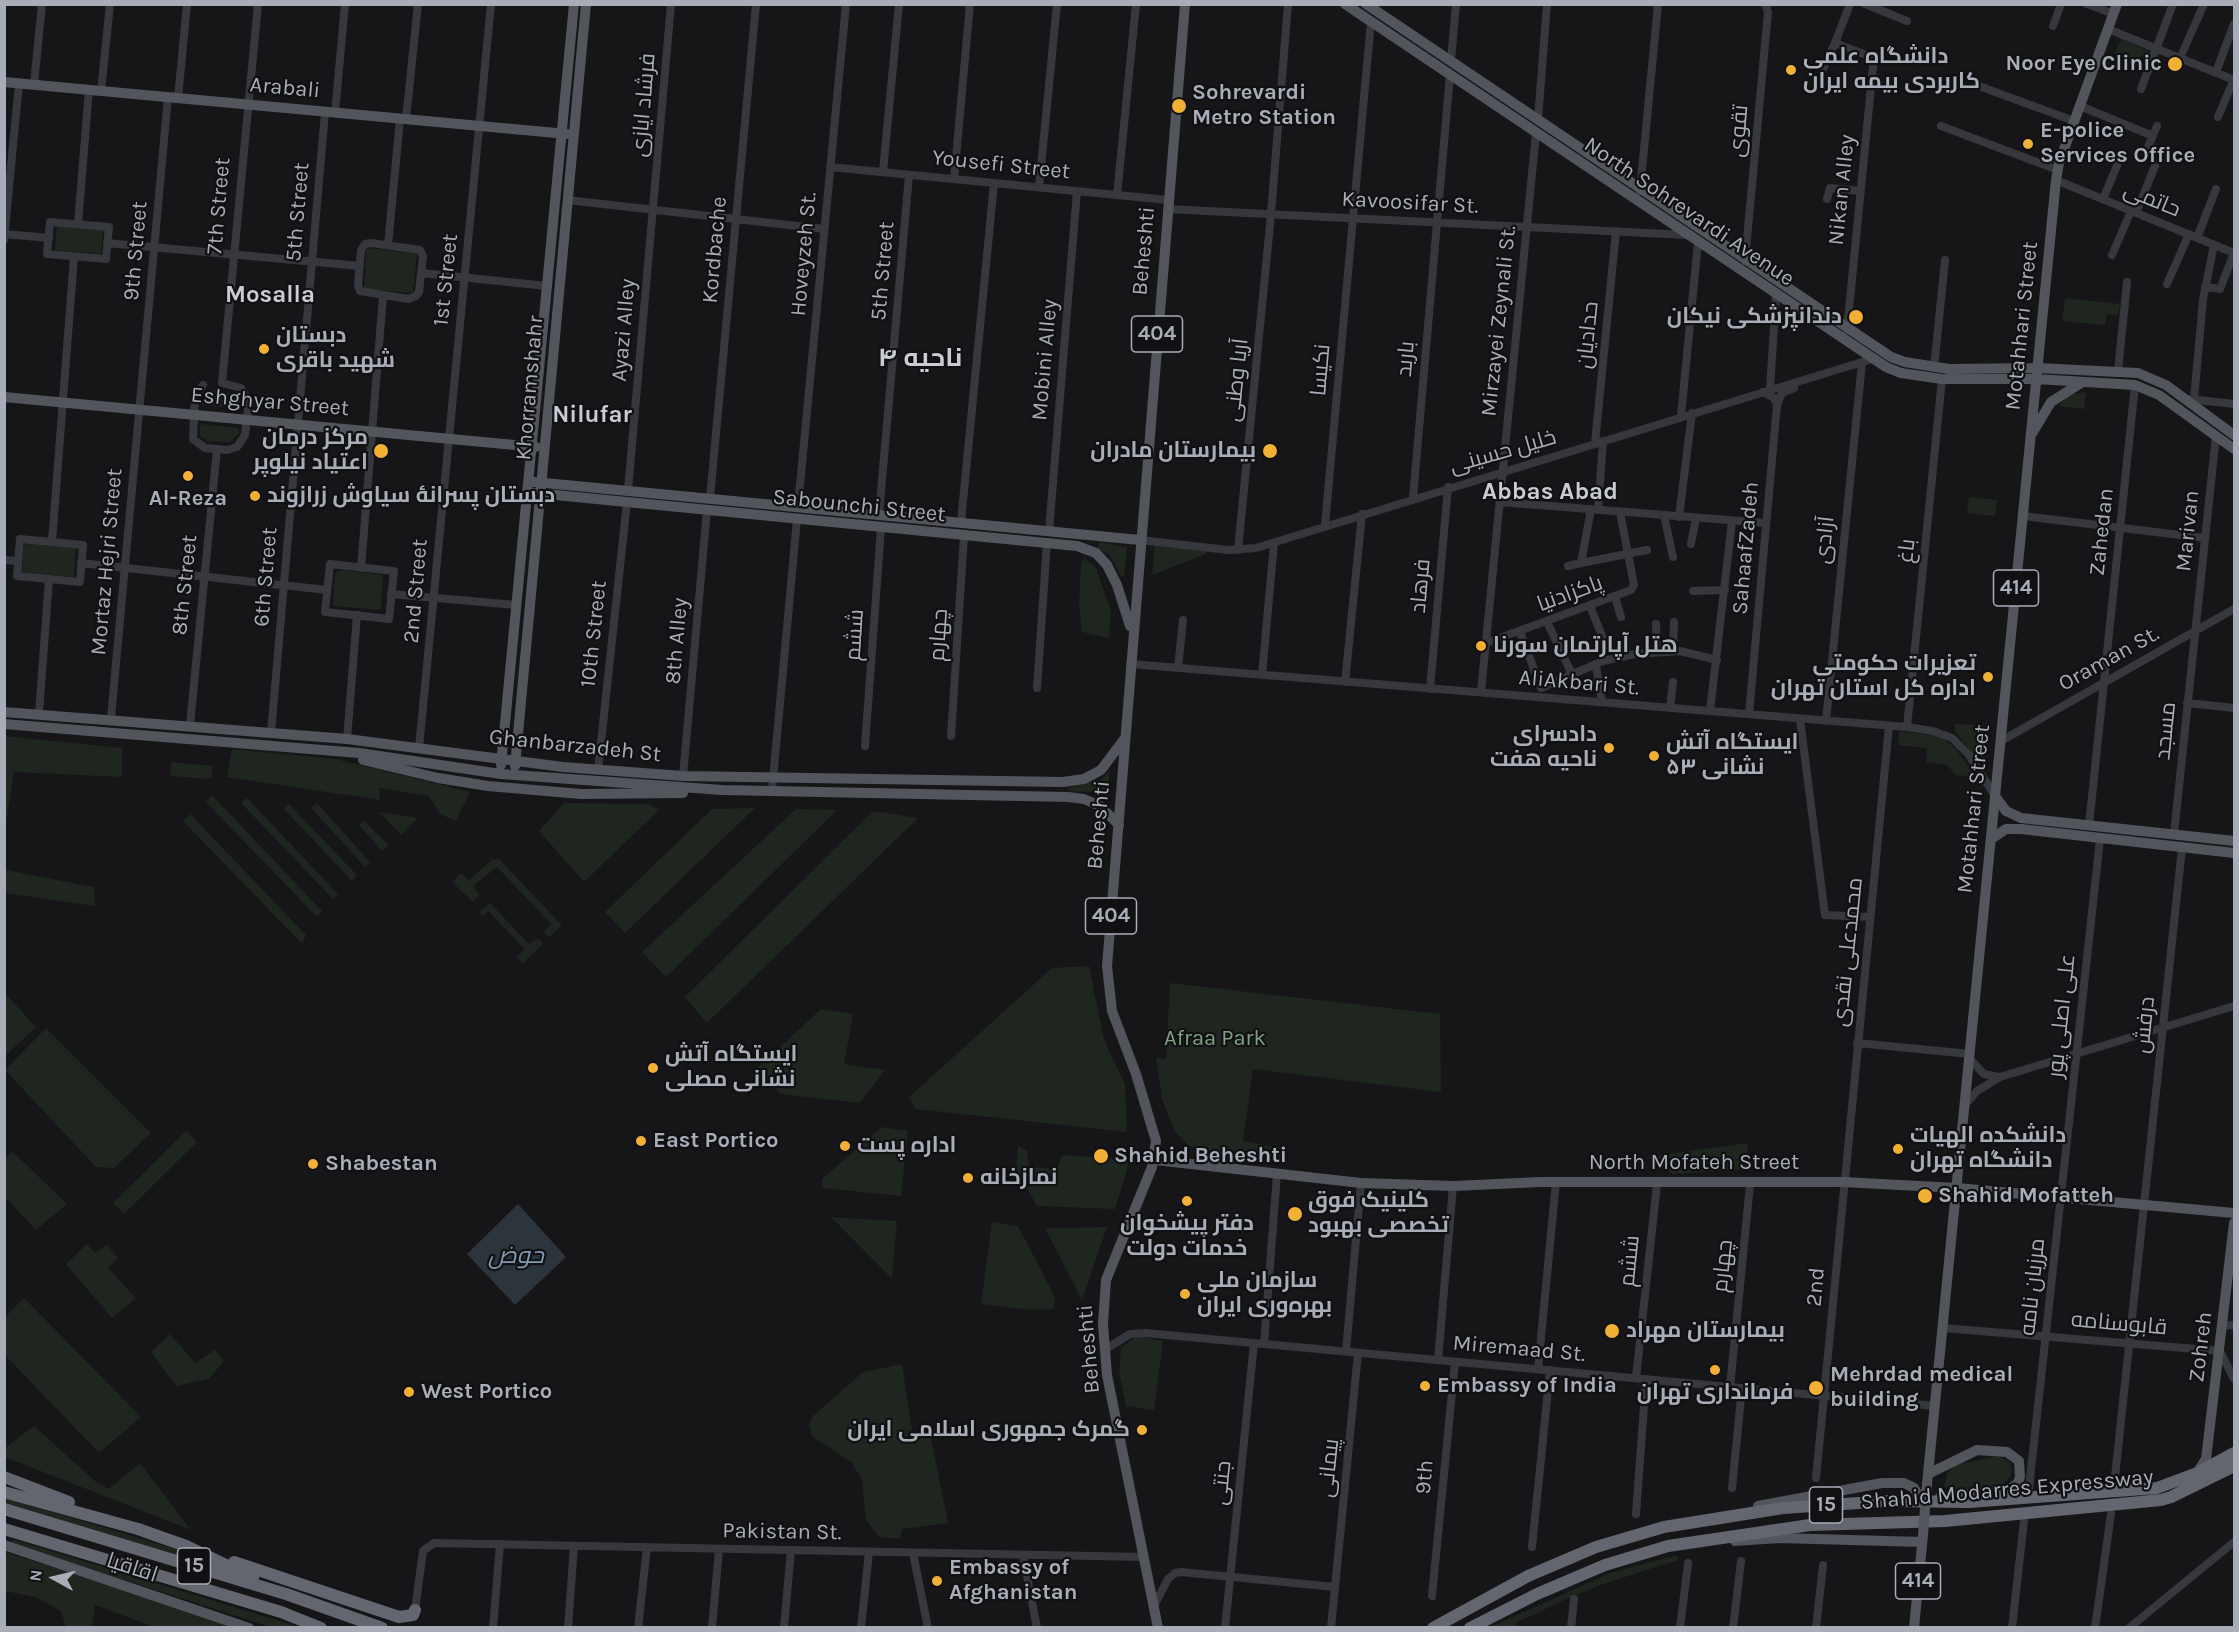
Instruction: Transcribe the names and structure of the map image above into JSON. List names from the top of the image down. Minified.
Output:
{"streets":{"highway":["Shahid Modarres Expressway","15"],"main road":["Arabali","North Sohrevardi Avenue","Beheshti","Motahhari Street","404","Khorramshahr","Eshghyar Street","Sabounchi Street","414","Ghanbarzadeh St","North Mofateh Street","Zohreh","اقاقیا"],"street":["فرشاد ایازی","تقوی","Yousefi Street","Nikan Alley","حاتمی","Kavoosifar St.","7th Street","5th Street","Kordbache","9th Street","Hoveyzeh St.","1st Street","Mirzayei Zeynali St.","Ayazi Alley","حدادیان","باربد","Mobini Alley","نکیسا","آریا وطنی","خلیل حسینی","Marivan","Zahedan","آزادی","SahaafZadeh","باغ","Mortaz Hejri Street","6th Street","8th Street","فرهاد","2nd Street","پاکزادنیا","10th Street","ششم","چهارم","8th Alley","Oraman St.","AliAkbari St.","مسجد","محمدعلی نقدی","علی اصلی پور","درفش","2nd","مرزبان نامه","قابوسنامه","Miremaad St.","پیمانی","9th","جنتی","Pakistan St."]},"crossings":[["Arabali","7th Street"],["Arabali","5th Street"],["Arabali","9th Street"],["Arabali","1st Street"],["Arabali","Khorramshahr"],["فرشاد ایازی","Ayazi Alley"],["تقوی","North Sohrevardi Avenue"],["Yousefi Street","Kavoosifar St."],["Yousefi Street","5th Street"],["Yousefi Street","Beheshti"],["Yousefi Street","Hoveyzeh St."],["Yousefi Street","Mobini Alley"],["Nikan Alley","North Sohrevardi Avenue"],["حاتمی","Motahhari Street"],["Kavoosifar St.","North Sohrevardi Avenue"],["Kavoosifar St.","Beheshti"],["Kavoosifar St.","Mirzayei Zeynali St."],["Kavoosifar St.","حدادیان"],["Kavoosifar St.","باربد"],["Kavoosifar St.","نکیسا"],["Kavoosifar St.","آریا وطنی"],["7th Street","Eshghyar Street"],["5th Street","Eshghyar Street"],["5th Street","Sabounchi Street"],["5th Street","6th Street"],["North Sohrevardi Avenue","Mirzayei Zeynali St."],["North Sohrevardi Avenue","Motahhari Street"],["North Sohrevardi Avenue","باربد"],["North Sohrevardi Avenue","نکیسا"],["North Sohrevardi Avenue","خلیل حسینی"],["North Sohrevardi Avenue","آزادی"],["North Sohrevardi Avenue","باغ"],["Kordbache","Sabounchi Street"],["9th Street","Eshghyar Street"],["9th Street","Mortaz Hejri Street"],["Beheshti","خلیل حسینی"],["Beheshti","Sabounchi Street"],["Beheshti","AliAkbari St."],["Beheshti","Ghanbarzadeh St"],["Beheshti","North Mofateh Street"],["Beheshti","Miremaad St."],["Beheshti","Pakistan St."],["Hoveyzeh St.","Sabounchi Street"],["1st Street","Eshghyar Street"],["1st Street","2nd Street"],["Mirzayei Zeynali St.","خلیل حسینی"],["Mirzayei Zeynali St.","پاکزادنیا"],["Mirzayei Zeynali St.","AliAkbari St."],["Motahhari Street","414"],["Motahhari Street","Oraman St."],["Motahhari Street","AliAkbari St."],["Motahhari Street","North Mofateh Street"],["Motahhari Street","قابوسنامه"],["Motahhari Street","Miremaad St."],["Ayazi Alley","Sabounchi Street"],["Ayazi Alley","10th Street"],["حدادیان","خلیل حسینی"],["باربد","خلیل حسینی"],["Mobini Alley","Sabounchi Street"],["نکیسا","خلیل حسینی"],["آریا وطنی","خلیل حسینی"],["Khorramshahr","Eshghyar Street"],["Khorramshahr","Sabounchi Street"],["Khorramshahr","Ghanbarzadeh St"],["Eshghyar Street","Mortaz Hejri Street"],["Eshghyar Street","6th Street"],["Eshghyar Street","2nd Street"],["خلیل حسینی","Sabounchi Street"],["خلیل حسینی","آزادی"],["خلیل حسینی","فرهاد"],["Sabounchi Street","10th Street"],["Sabounchi Street","ششم"],["Sabounchi Street","چهارم"],["Sabounchi Street","8th Alley"],["Marivan","Oraman St."],["Marivan","مسجد"],["Zahedan","Oraman St."],["آزادی","AliAkbari St."],["SahaafZadeh","AliAkbari St."],["باغ","AliAkbari St."],["Mortaz Hejri Street","Ghanbarzadeh St"],["6th Street","Ghanbarzadeh St"],["8th Street","Ghanbarzadeh St"],["فرهاد","AliAkbari St."],["2nd Street","Ghanbarzadeh St"],["10th Street","Ghanbarzadeh St"],["ششم","North Mofateh Street"],["ششم","Miremaad St."],["چهارم","North Mofateh Street"],["چهارم","Miremaad St."],["8th Alley","Ghanbarzadeh St"],["Oraman St.","مسجد"],["AliAkbari St.","محمدعلی نقدی"],["محمدعلی نقدی","North Mofateh Street"],["محمدعلی نقدی","2nd"],["علی اصلی پور","North Mofateh Street"],["علی اصلی پور","مرزبان نامه"],["درفش","North Mofateh Street"],["درفش","قابوسنامه"],["North Mofateh Street","2nd"],["North Mofateh Street","مرزبان نامه"],["North Mofateh Street","جنتی"],["2nd","Miremaad St."],["مرزبان نامه","قابوسنامه"],["قابوسنامه","Zohreh"],["Zohreh","Shahid Modarres Expressway"],["Miremaad St.","پیمانی"],["Miremaad St.","9th"],["Miremaad St.","جنتی"]],"districts":["Mosalla","ناحیه ۴","Nilufar","Abbas Abad"],"water":["حوض"],"parks":["Afraa Park"],"places":["Noor Eye Clinic","دانشگاه علمی کاربردی بیمه ایران","Sohrevardi Metro Station","E-police Services Office","دندانپزشکی نیکان","دبستان شهید باقری","مرکز درمان اعتیاد نیلوپر","بیمارستان مادران","Al-Reza","دبستان پسرانهٔ سیاوش زرازوند","هتل آپارتمان سورنا","تعزیرات حکومتی اداره کل استان تهران","دادسرای ناحیه هفت","ایستگاه آتش نشانی ۵۳","ایستگاه آتش نشانی مصلی","East Portico","اداره پست","دانشکده الهیات دانشگاه تهران","Shahid Beheshti","Shabestan","نمازخانه","Shahid Mofatteh","دفتر پیشخوان خدمات دولت","کلینیک فوق تخصصی بهبود","سازمان ملی بهره‌وری ایران","بیمارستان مهراد","فرمانداری تهران","Embassy of India","Mehrdad medical building","West Portico","گمرک جمهوری اسلامی ایران","Embassy of Afghanistan"],"north":"left"}
